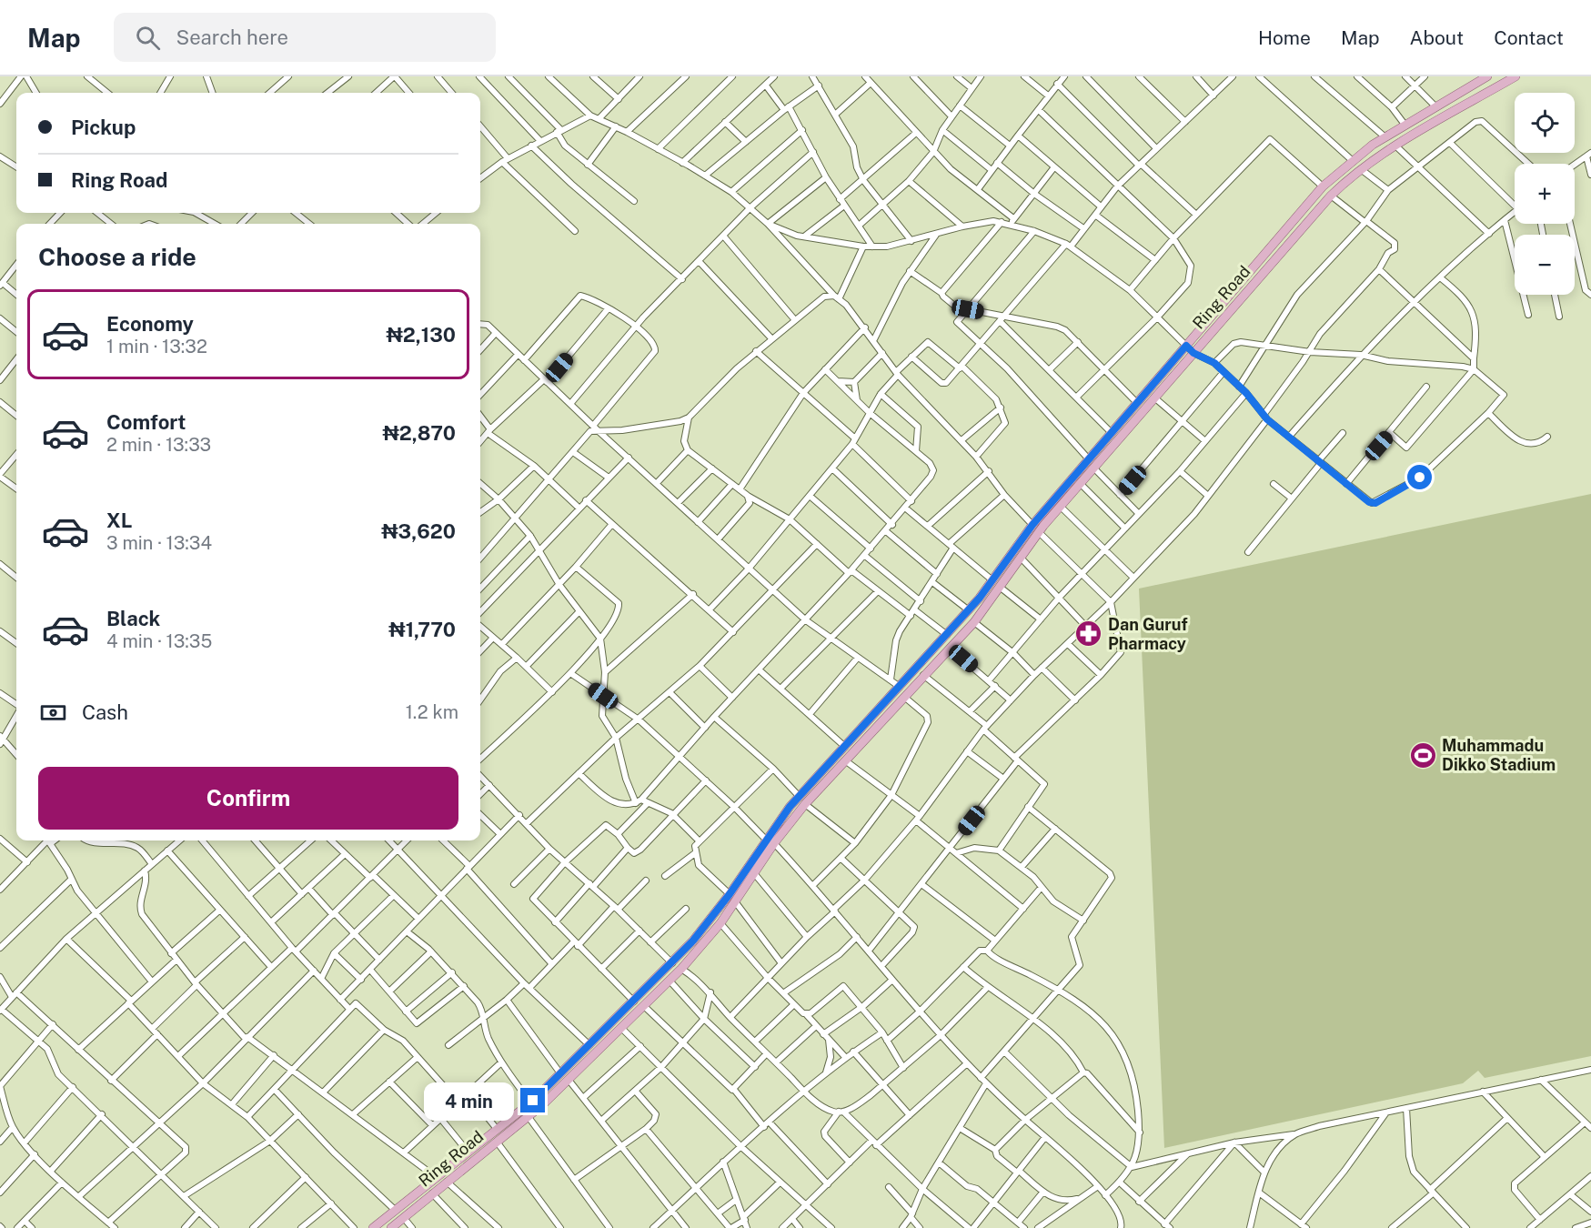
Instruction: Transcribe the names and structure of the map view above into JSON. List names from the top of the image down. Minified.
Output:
{"streets":{"main road":["Ring Road"]},"places":{"pharmacy":["Dan Guruf Pharmacy"],"sports":["Muhammadu Dikko Stadium"]},"page":{"header":"Map","search":"Search here","nav":["Home","Map","About","Contact"],"map_buttons":["+","−"],"banner":["Pickup","Ring Road"],"heading":"Choose a ride","list":[{"name":"Economy","note":"1 min · 13:32","value":"₦2,130"},{"name":"Comfort","note":"2 min · 13:33","value":"₦2,870"},{"name":"XL","note":"3 min · 13:34","value":"₦3,620"},{"name":"Black","note":"4 min · 13:35","value":"₦1,770"}],"pay":["Cash","1.2 km"],"buttons":"Confirm","bubble":"4 min"}}
